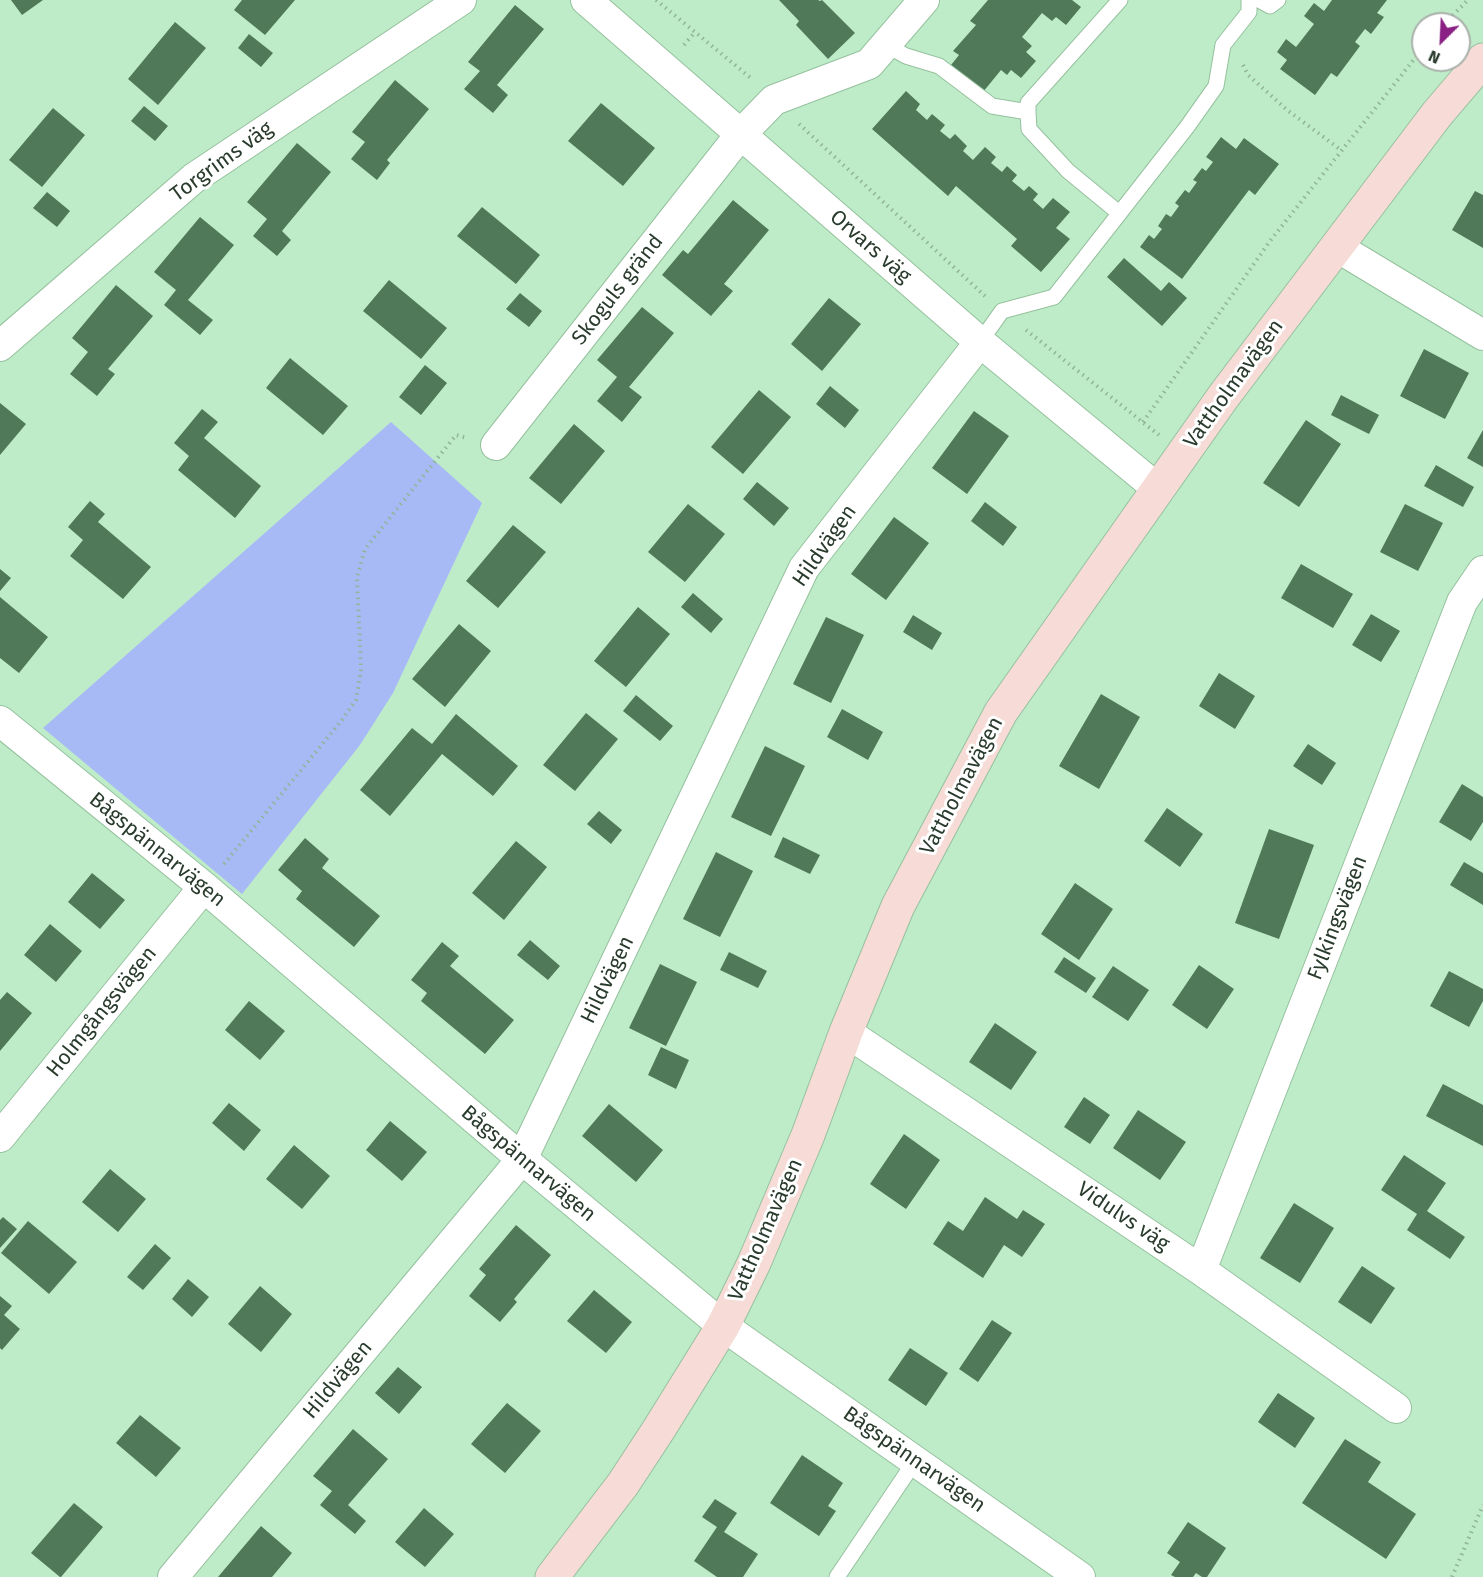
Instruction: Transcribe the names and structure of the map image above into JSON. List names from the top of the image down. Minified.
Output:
{"streets":{"main road":["Vattholmavägen"],"street":["Torgrims väg","Orvars väg","Skoguls gränd","Hildvägen","Bågspännarvägen","Fylkingsvägen","Holmgångsvägen","Vidulvs väg"]},"crossings":[["Orvars väg","Skoguls gränd"],["Orvars väg","Vattholmavägen"],["Orvars väg","Hildvägen"],["Vattholmavägen","Bågspännarvägen"],["Vattholmavägen","Vidulvs väg"],["Hildvägen","Bågspännarvägen"],["Bågspännarvägen","Holmgångsvägen"],["Fylkingsvägen","Vidulvs väg"]],"north":"bottom left"}
